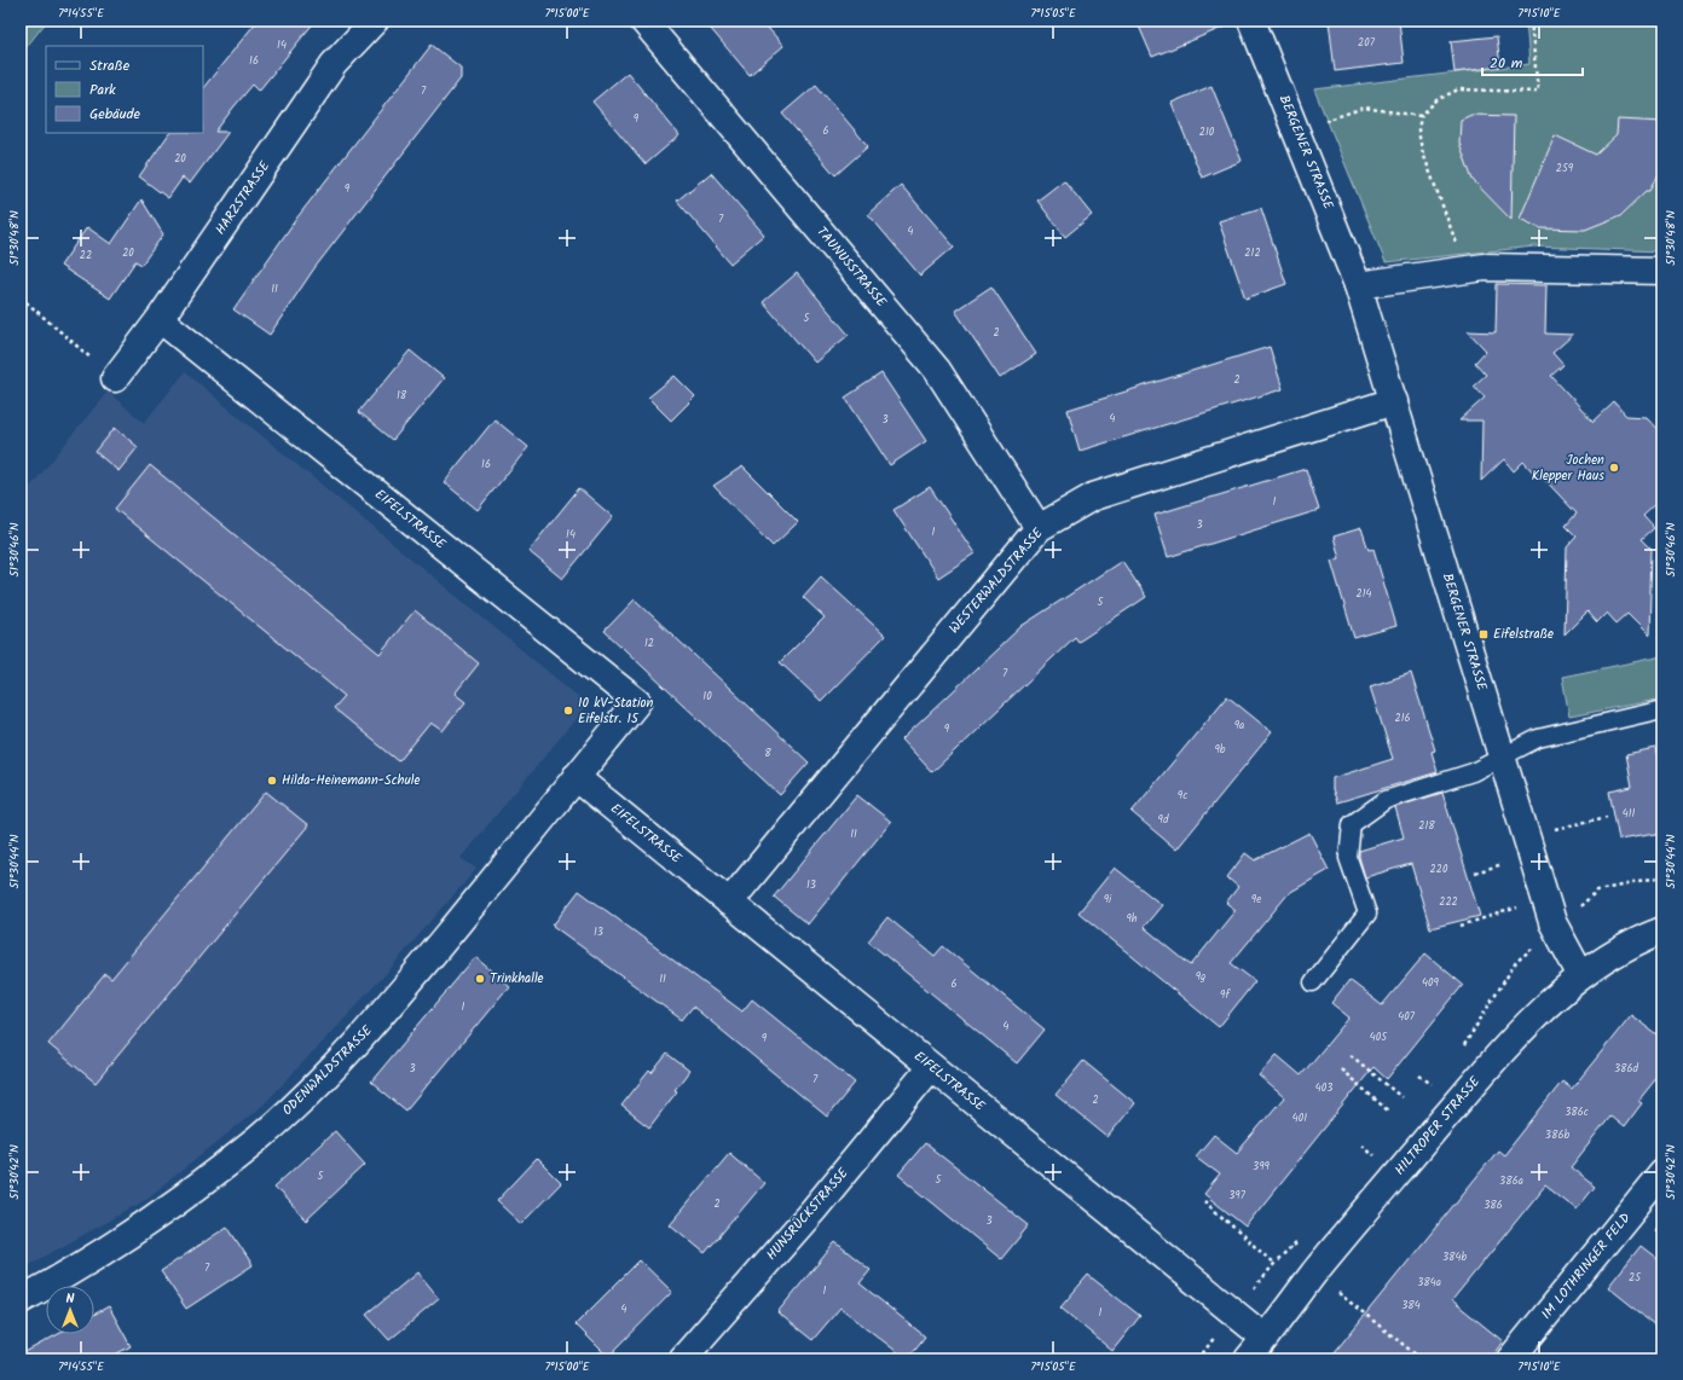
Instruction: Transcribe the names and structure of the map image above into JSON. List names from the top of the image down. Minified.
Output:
{"streets":{"street":["BERGENER STRASSE","HARZSTRASSE","TAUNUSSTRASSE","EIFELSTRASSE","WESTERWALDSTRASSE","ODENWALDSTRASSE","HILTROPER STRASSE","HUNSRÜCKSTRASSE","IM LOTHRINGER FELD"]},"crossings":[["BERGENER STRASSE","WESTERWALDSTRASSE"],["BERGENER STRASSE","HILTROPER STRASSE"],["HARZSTRASSE","EIFELSTRASSE"],["TAUNUSSTRASSE","WESTERWALDSTRASSE"],["EIFELSTRASSE","WESTERWALDSTRASSE"],["EIFELSTRASSE","ODENWALDSTRASSE"],["EIFELSTRASSE","HILTROPER STRASSE"],["EIFELSTRASSE","HUNSRÜCKSTRASSE"]],"places":{"other":["Jochen Klepper Haus","10 kV-Station Eifelstr. 15","Hilda-Heinemann-Schule","Trinkhalle"],"transit":["Eifelstraße"]},"house_numbers":["207","14","16","7","9","6","210","20","259","9","7","4","20","212","22","11","5","2","2","18","4","3","16","1","3","1","14","214","5","12","7","10","216","9a","9","9b","8","9c","411","9d","218","11","220","13","9i","9e","222","9h","13","9g","11","409","6","9f","1","407","4","405","9","3","386d","7","403","2","386c","401","386b","399","5","5","386a","397","2","386","3","384b","7","25","384a","1","384","4","1"],"legend":["Straße","Park","Gebäude"],"scale_bar":"20 m","north":"top","coordinates":["7°14'55\"E","7°15'00\"E","7°15'05\"E","7°15'10\"E","51°30'48\"N","51°30'46\"N","51°30'44\"N","51°30'42\"N"]}
